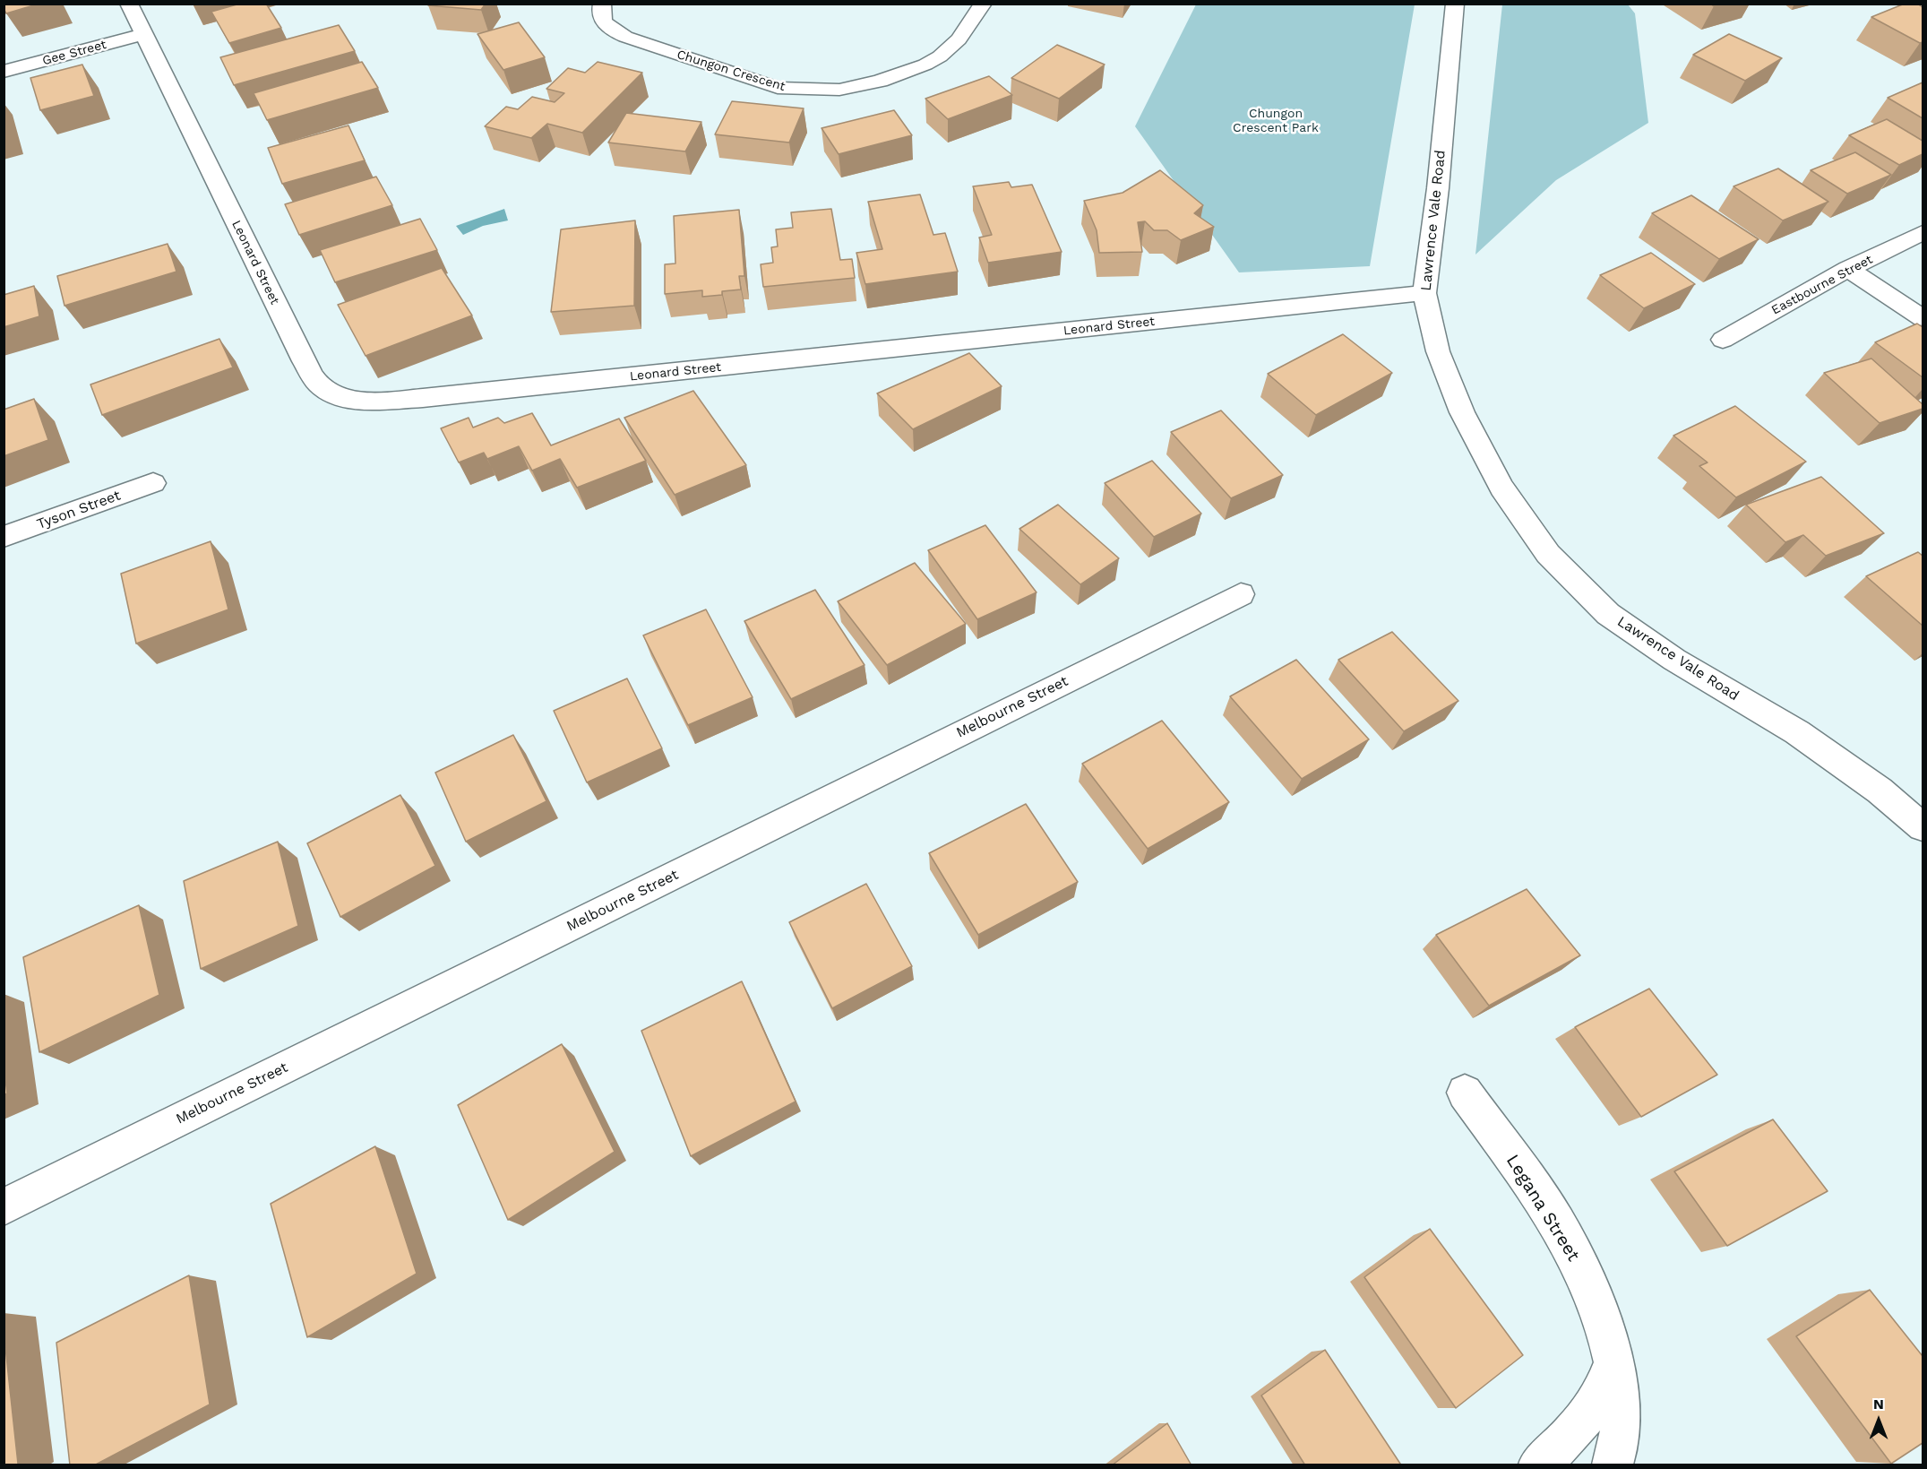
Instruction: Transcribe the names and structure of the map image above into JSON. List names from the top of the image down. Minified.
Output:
{"streets":{"street":["Gee Street","Chungon Crescent","Lawrence Vale Road","Leonard Street","Eastbourne Street","Tyson Street","Melbourne Street","Legana Street"]},"crossings":[["Gee Street","Leonard Street"],["Lawrence Vale Road","Leonard Street"]],"parks":["Chungon Crescent Park"],"north":"top"}
